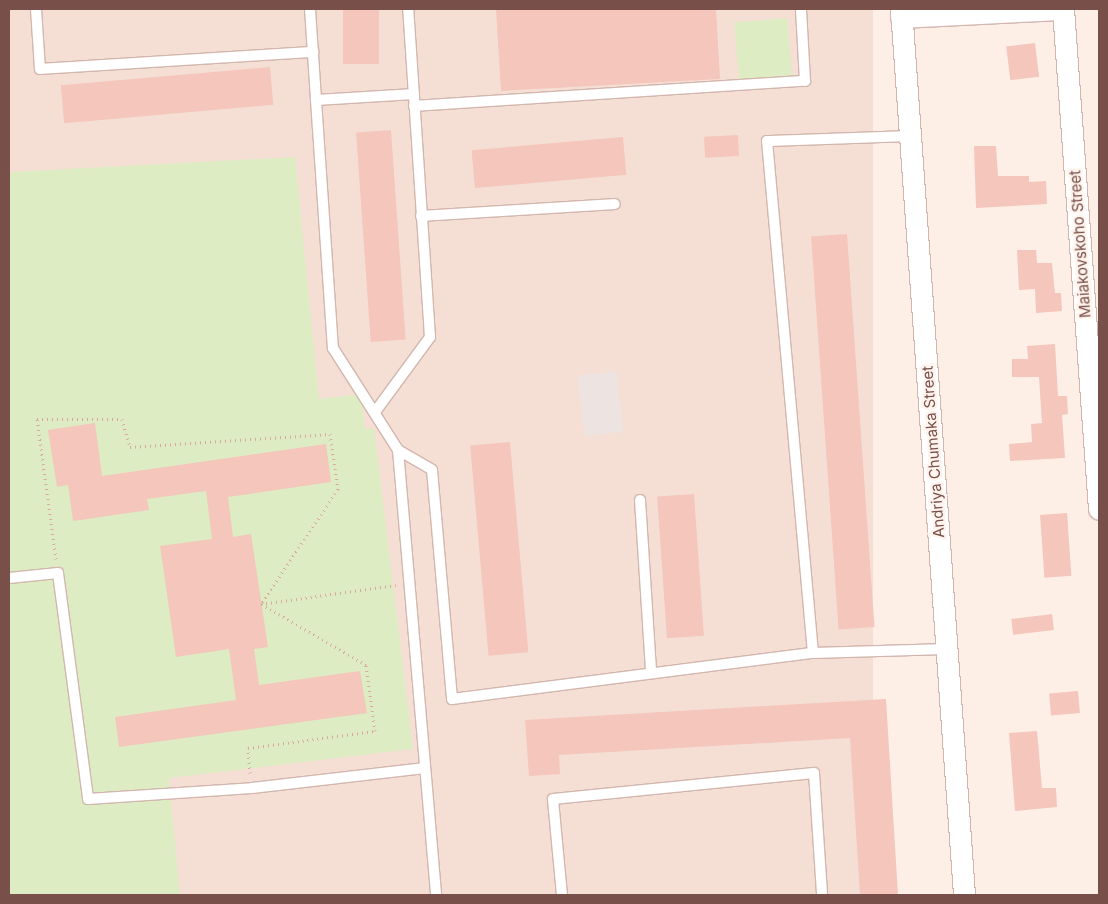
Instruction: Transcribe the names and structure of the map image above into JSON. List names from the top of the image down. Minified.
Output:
{"streets":{"street":["Maiakovskoho Street","Andriya Chumaka Street"]}}
